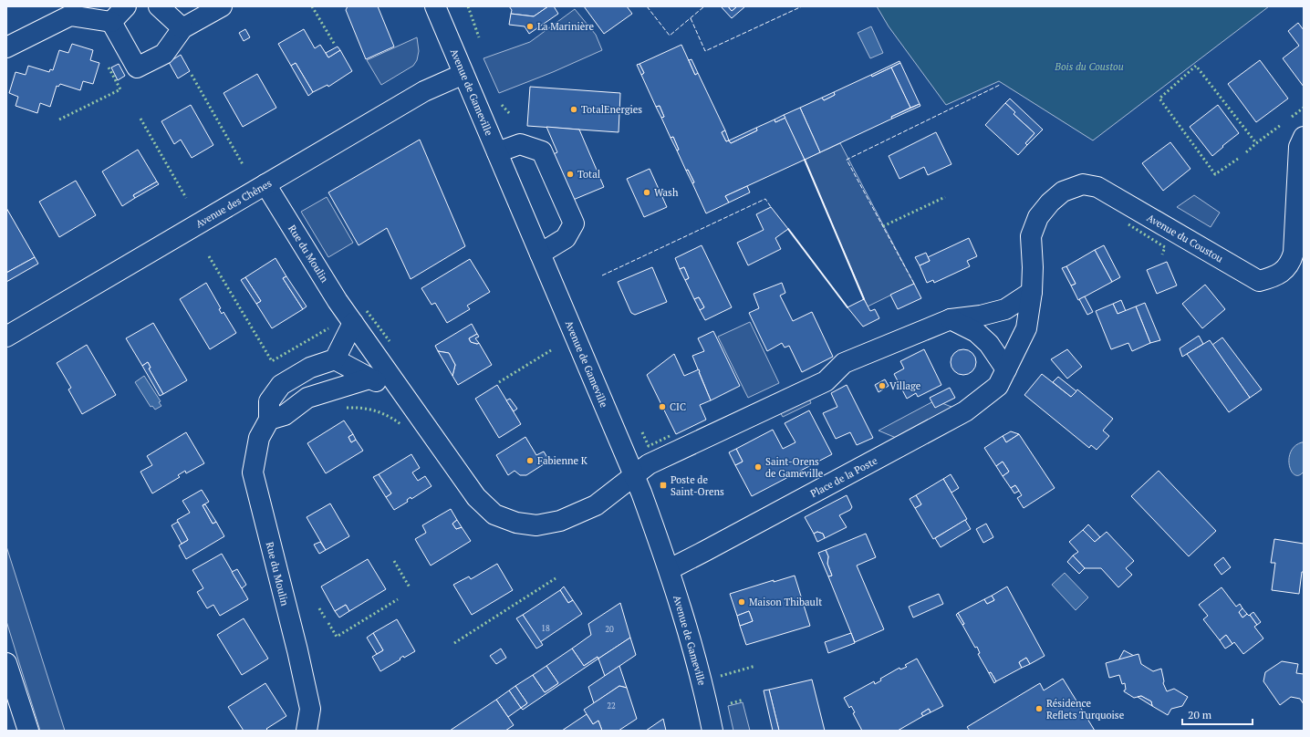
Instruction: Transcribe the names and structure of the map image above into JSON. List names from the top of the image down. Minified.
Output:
{"streets":{"street":["Avenue de Gameville","Avenue des Chênes","Avenue du Coustou","Rue du Moulin","Place de la Poste"]},"crossings":[["Avenue de Gameville","Avenue des Chênes"],["Avenue de Gameville","Rue du Moulin"],["Avenue de Gameville","Place de la Poste"],["Avenue des Chênes","Rue du Moulin"],["Avenue du Coustou","Place de la Poste"]],"parks":["Bois du Coustou"],"places":{"other":["La Marinière","TotalEnergies","Total","Wash","Village","CIC","Fabienne K","Saint-Orens de Gameville","Maison Thibault","Résidence Reflets Turquoise"],"transit":["Poste de Saint-Orens"]},"house_numbers":["18","20","22"],"scale_bar":"20 m"}
